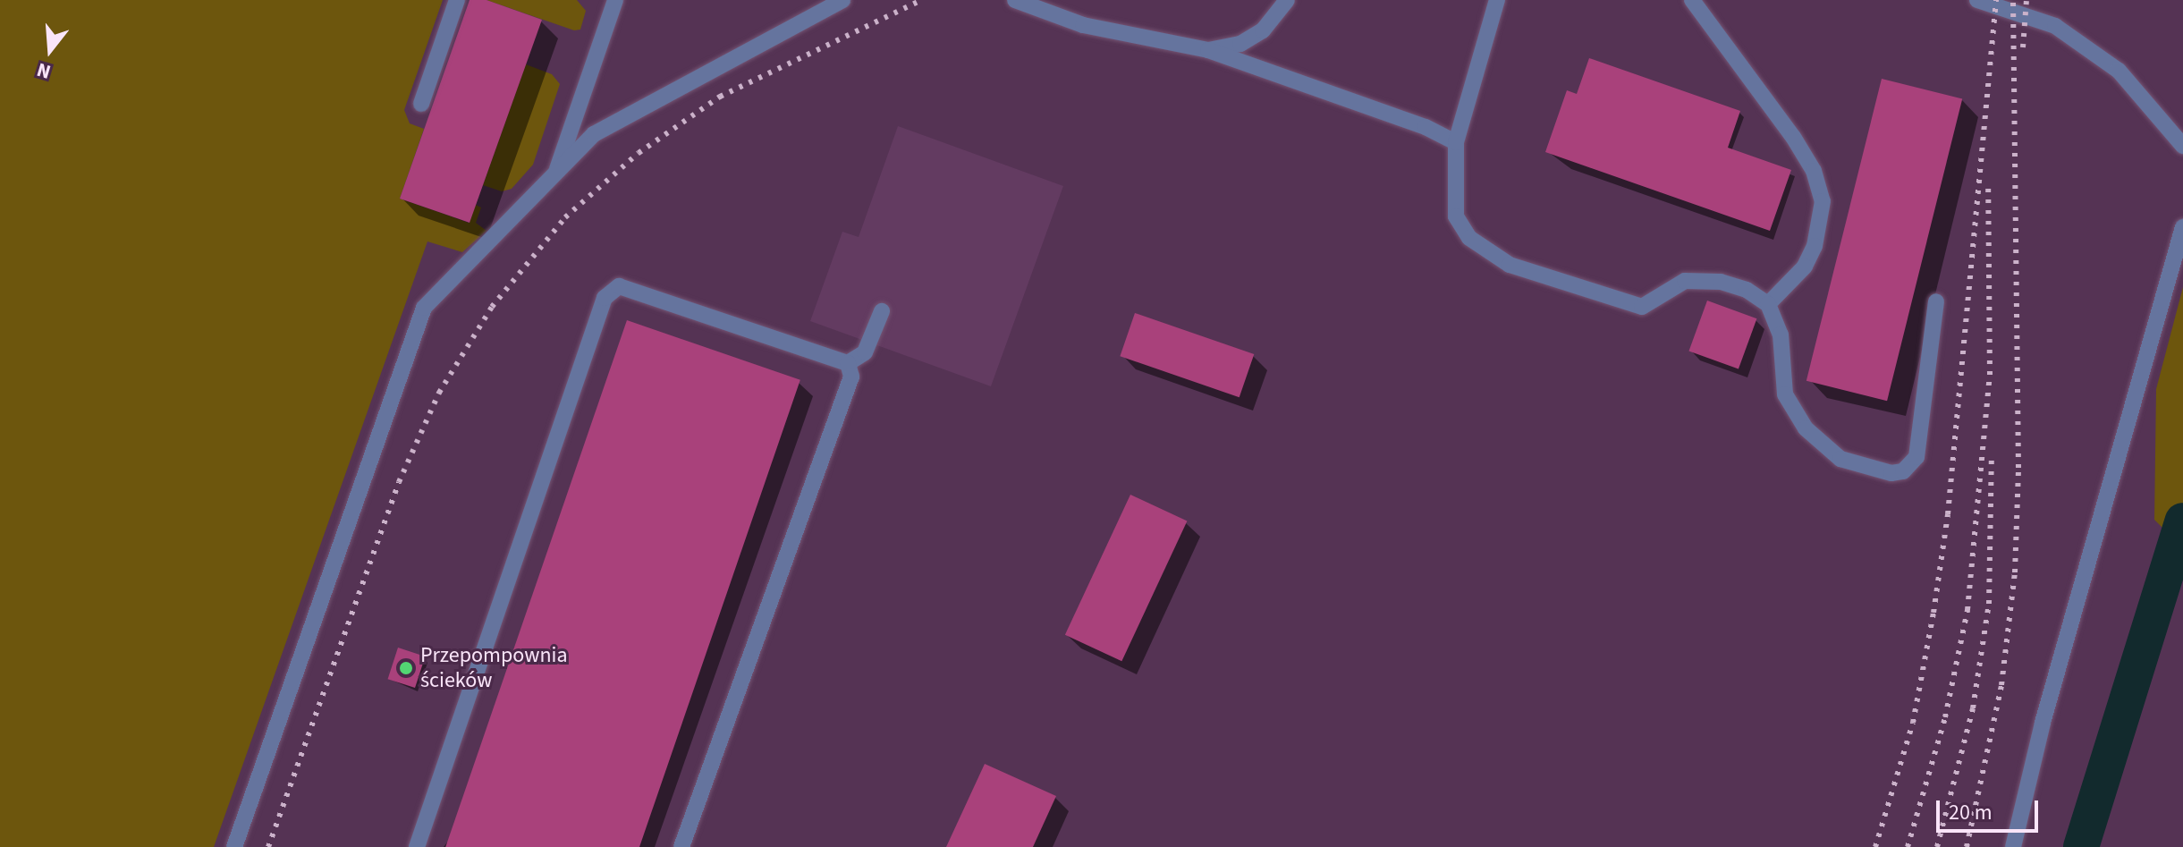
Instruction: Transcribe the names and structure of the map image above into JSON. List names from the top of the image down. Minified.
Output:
{"places":["Przepompownia ścieków"],"scale_bar":"20 m","north":"bottom"}
